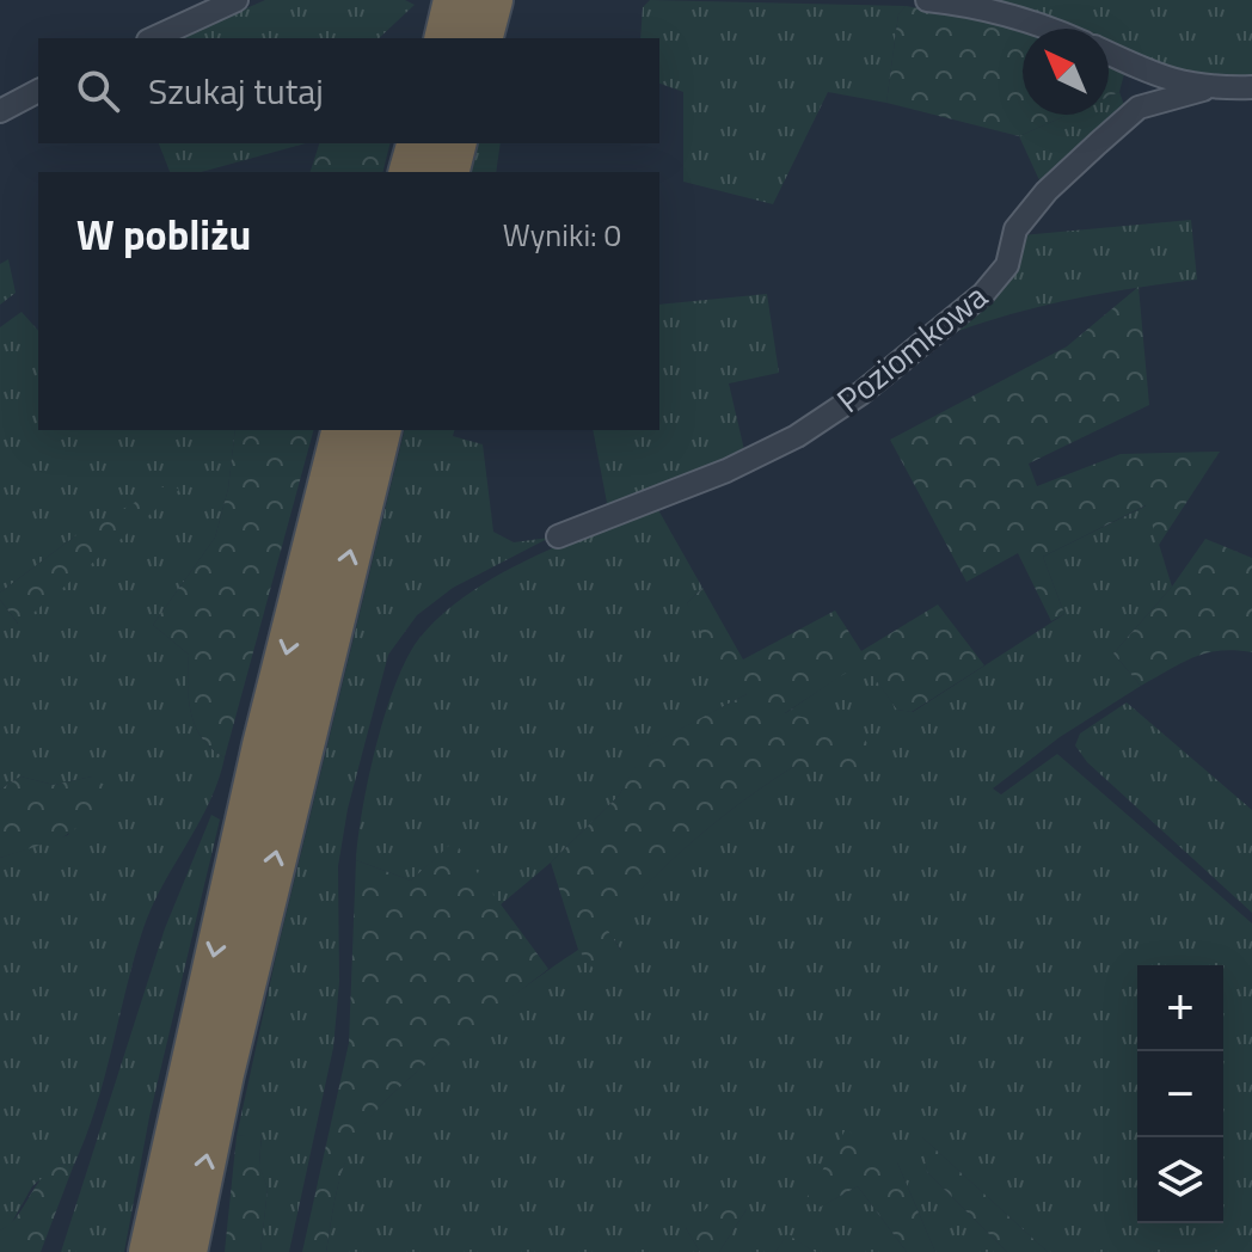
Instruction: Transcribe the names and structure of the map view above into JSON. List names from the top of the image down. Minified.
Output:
{"streets":{"street":["Poziomkowa"]},"north":"top left","page":{"search":"Szukaj tutaj","heading":["W pobliżu","Wyniki: 0"],"map_buttons":["+","−"]}}
